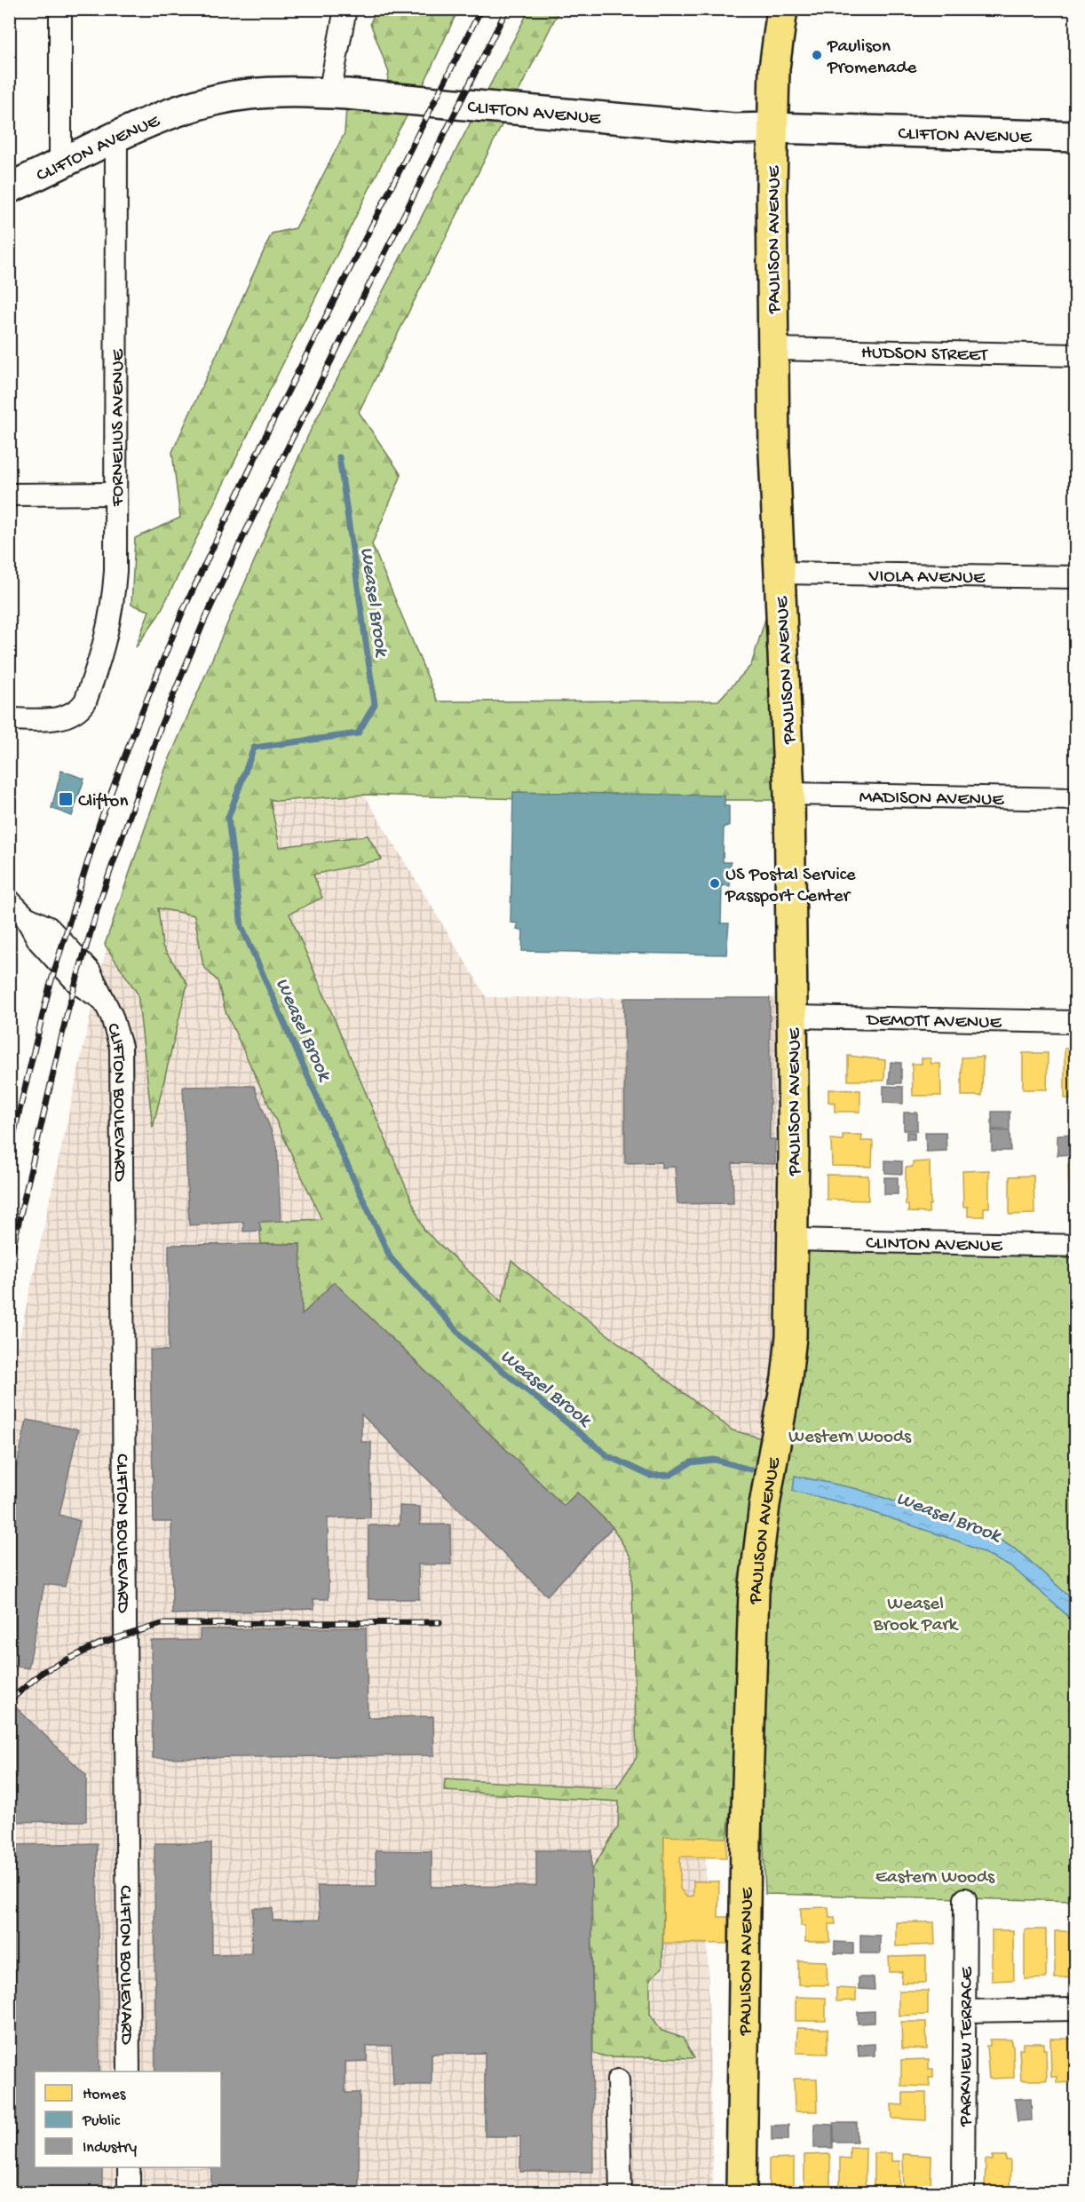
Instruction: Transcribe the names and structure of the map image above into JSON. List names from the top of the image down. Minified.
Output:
{"streets":{"main road":["CLIFTON AVENUE","PAULISON AVENUE"],"street":["HUDSON STREET","FORNELIUS AVENUE","VIOLA AVENUE","MADISON AVENUE","DEMOTT AVENUE","CLIFTON BOULEVARD","CLINTON AVENUE","PARKVIEW TERRACE"]},"crossings":[["CLIFTON AVENUE","PAULISON AVENUE"],["CLIFTON AVENUE","FORNELIUS AVENUE"],["PAULISON AVENUE","HUDSON STREET"],["PAULISON AVENUE","VIOLA AVENUE"],["PAULISON AVENUE","MADISON AVENUE"],["PAULISON AVENUE","DEMOTT AVENUE"],["PAULISON AVENUE","CLINTON AVENUE"]],"water":["Weasel Brook"],"parks":["Western Woods","Weasel Brook Park","Eastern Woods"],"places":{"other":["Paulison Promenade","US Postal Service Passport Center"],"transit":["Clifton"]},"legend":["Homes","Public","Industry"]}
